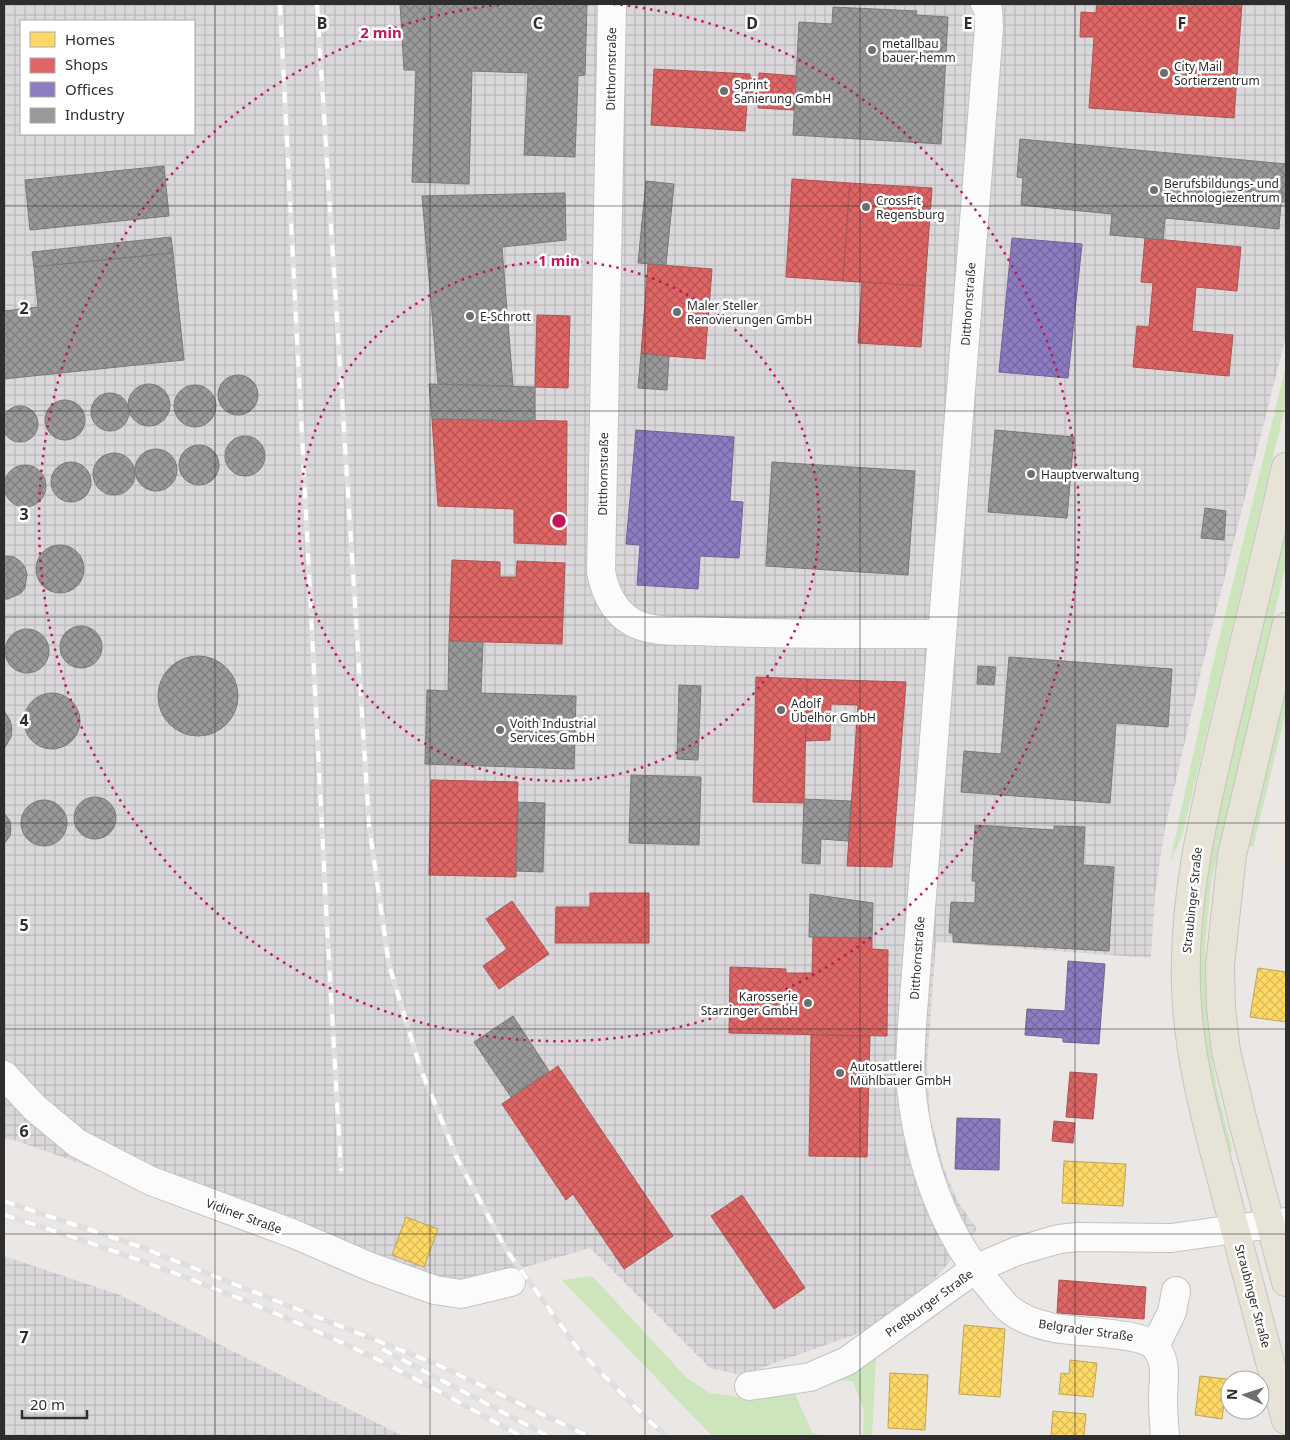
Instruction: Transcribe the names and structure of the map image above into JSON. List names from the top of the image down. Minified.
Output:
{"streets":{"main road":["Straubinger Straße"],"street":["Ditthornstraße","Vidiner Straße","Preßburger Straße","Belgrader Straße"]},"crossings":[["Ditthornstraße","Preßburger Straße"],["Ditthornstraße","Belgrader Straße"],["Straubinger Straße","Preßburger Straße"],["Preßburger Straße","Belgrader Straße"]],"places":["metallbau bauer-hemm","City Mail Sortierzentrum","Sprint Sanierung GmbH","Berufsbildungs- und Technologiezentrum","CrossFit Regensburg","Maler Steller Renovierungen GmbH","E-Schrott","Hauptverwaltung","Adolf Übelhör GmbH","Voith Industrial Services GmbH","Karosserie Starzinger GmbH","Autosattlerei Mühlbauer GmbH"],"legend":["Homes","Shops","Offices","Industry"],"scale_bar":"20 m","north":"left","grid":{"columns":["B","C","D","E","F"],"rows":["2","3","4","5","6","7"]},"rings":["2 min","1 min"]}
